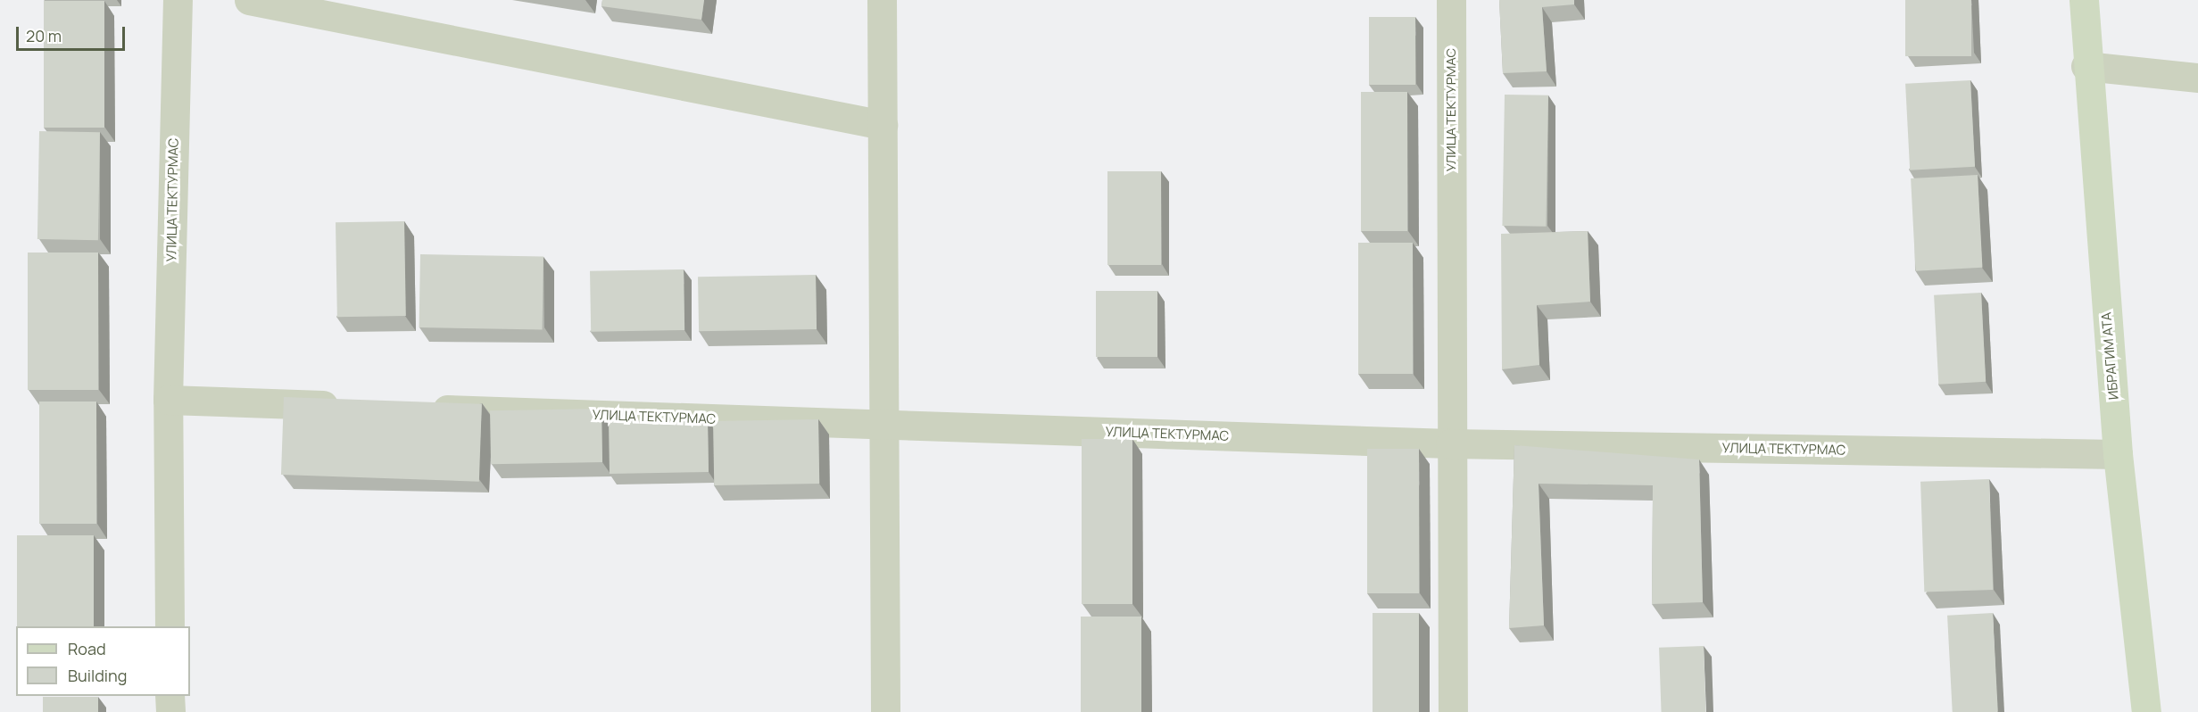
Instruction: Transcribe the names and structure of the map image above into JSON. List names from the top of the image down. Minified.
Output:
{"streets":{"street":["УЛИЦА ТЕКТУРМАС","ИБРАГИМ АТА"]},"crossings":[["УЛИЦА ТЕКТУРМАС","ИБРАГИМ АТА"]],"legend":["Road","Building"],"scale_bar":"20 m"}
